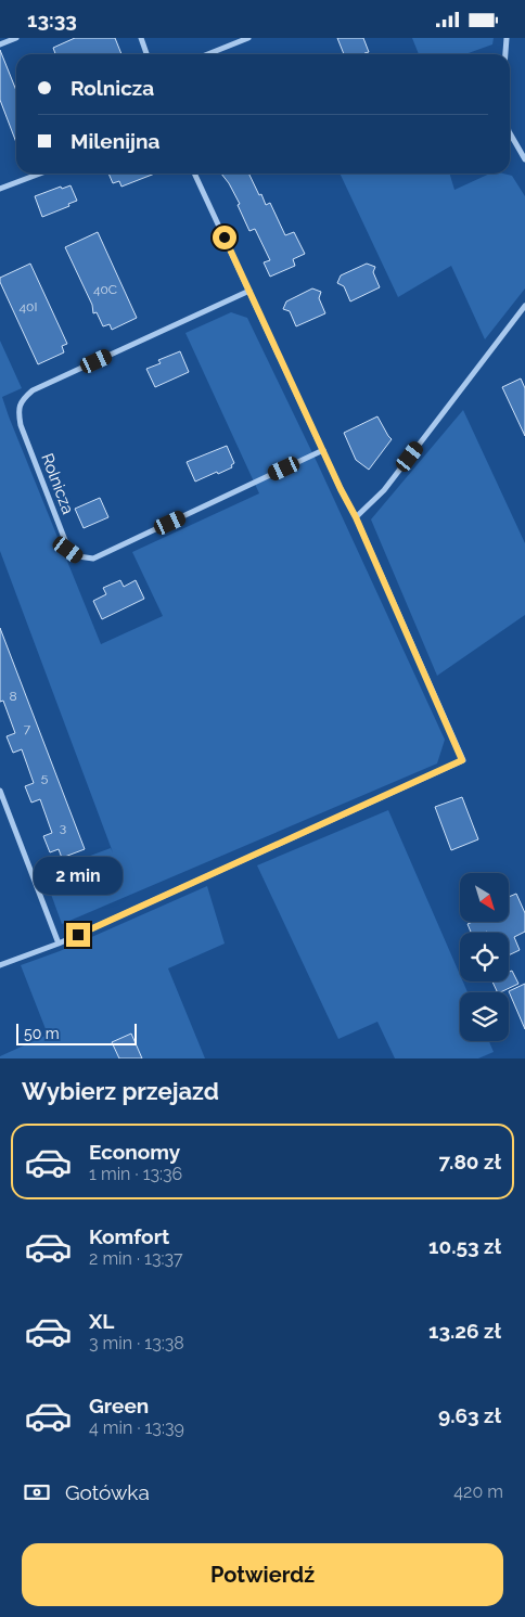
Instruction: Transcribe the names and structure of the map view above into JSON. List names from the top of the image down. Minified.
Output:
{"streets":{"street":["Rolnicza"]},"house_numbers":["40C","40I","8","7","5","3"],"scale_bar":"50 m","north":"bottom right","page":{"status":"13:33","banner":["Rolnicza","Milenijna"],"bubble":"2 min","scale":"50 m","heading":"Wybierz przejazd","list":[{"name":"Economy","note":"1 min · 13:36","value":"7.80 zł"},{"name":"Komfort","note":"2 min · 13:37","value":"10.53 zł"},{"name":"XL","note":"3 min · 13:38","value":"13.26 zł"},{"name":"Green","note":"4 min · 13:39","value":"9.63 zł"}],"pay":["Gotówka","420 m"],"buttons":"Potwierdź"}}
